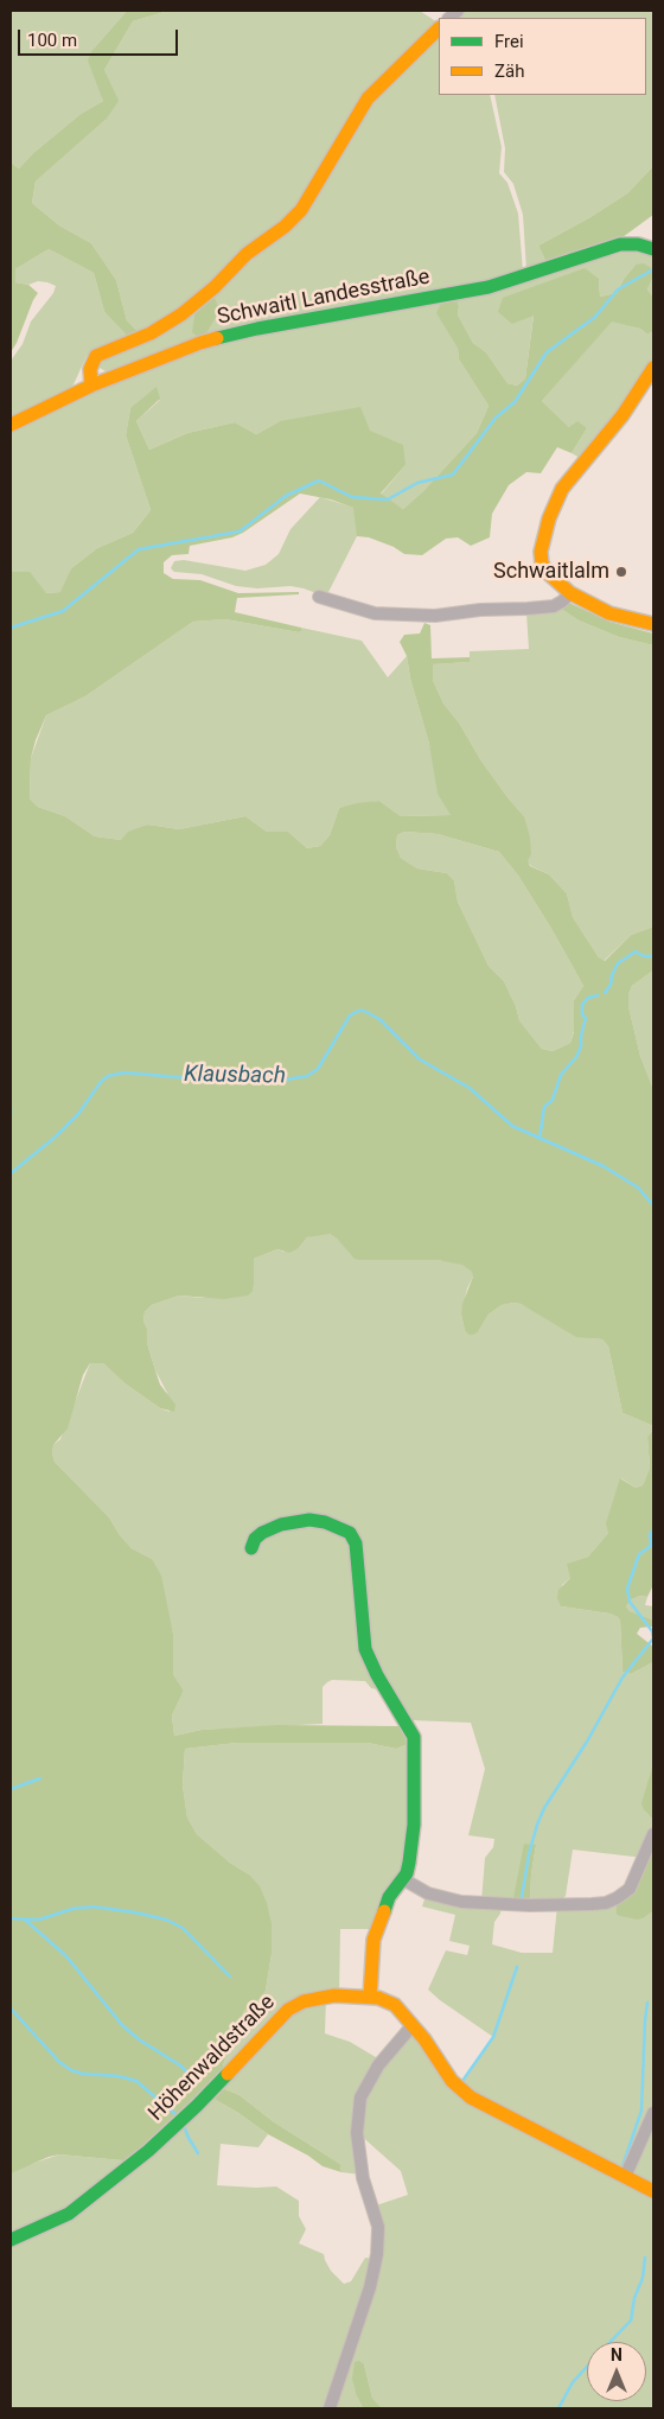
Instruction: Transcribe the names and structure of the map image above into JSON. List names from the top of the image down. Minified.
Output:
{"streets":{"street":["Schwaitl Landesstraße","Höhenwaldstraße"]},"water":["Klausbach"],"places":["Schwaitlalm"],"legend":["Frei","Zäh"],"scale_bar":"100 m","north":"top"}
